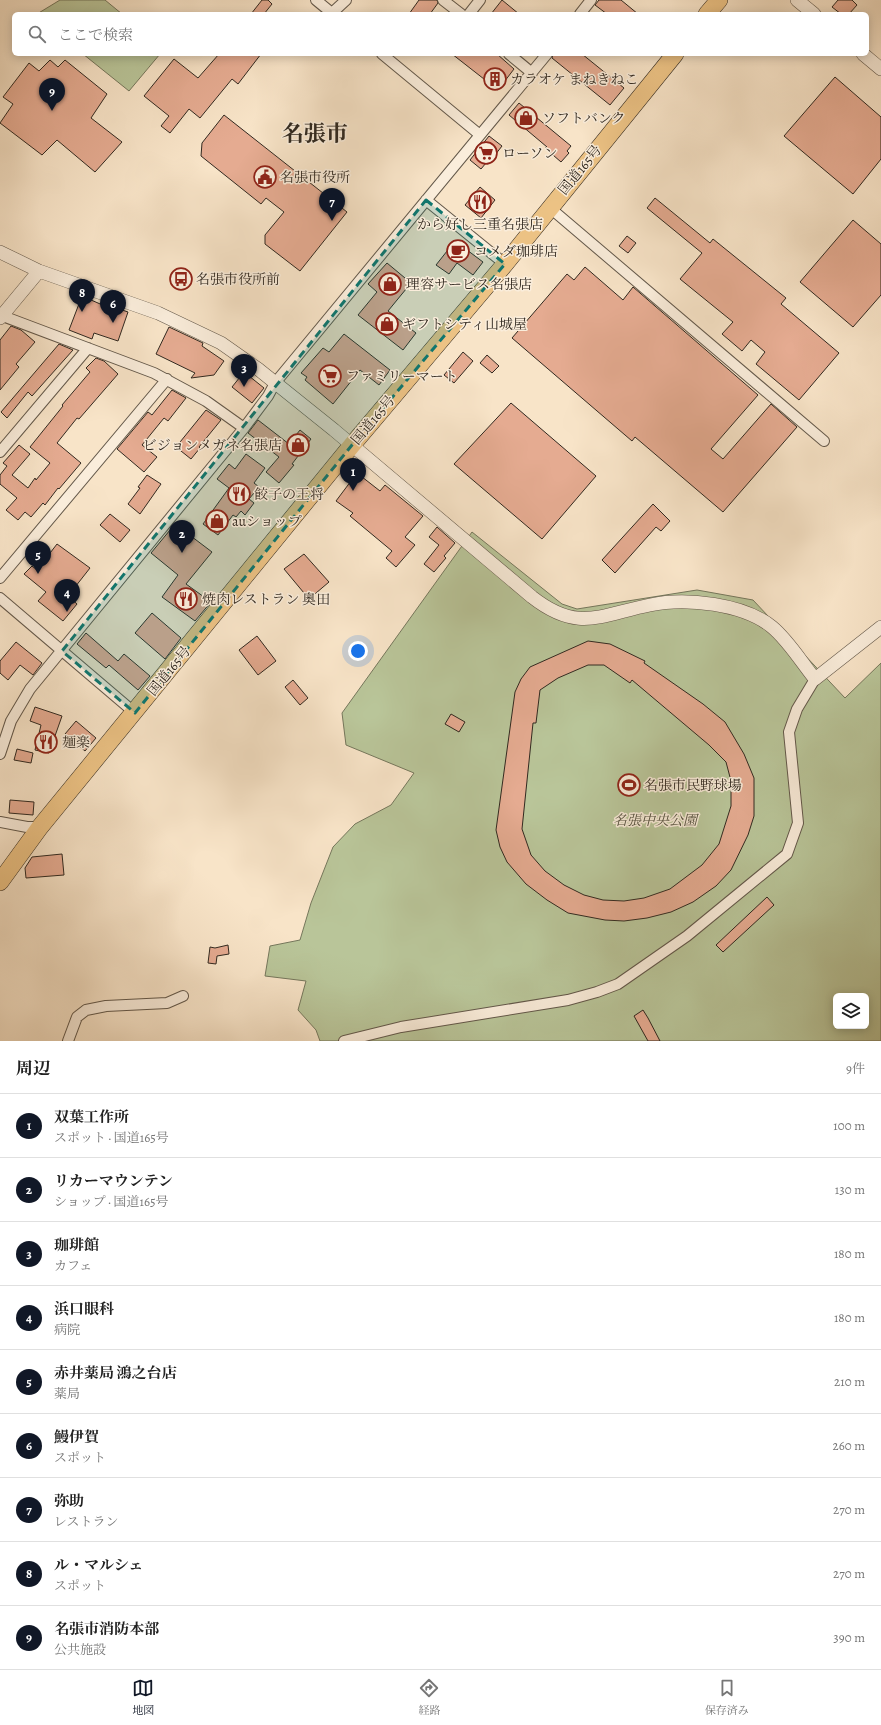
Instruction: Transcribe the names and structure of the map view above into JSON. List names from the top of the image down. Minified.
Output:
{"streets":{"highway":["国道165号"]},"districts":["名張市"],"parks":["名張中央公園"],"places":{"building":["カラオケ まねきねこ"],"shop":["ソフトバンク","理容サービス名張店","ギフトシティ山城屋","ビジョンメガネ名張店","auショップ"],"supermarket":["ローソン","ファミリーマート"],"public building":["名張市役所"],"restaurant":["から好し三重名張店","餃子の王将","焼肉レストラン 奥田","麺楽"],"cafe":["コメダ珈琲店"],"bus stop":["名張市役所前"],"sports":["名張市民野球場"]},"page":{"search":"ここで検索","pins":["9","7","8","6","3","1","2","5","4"],"heading":["周辺","9件"],"list":[{"mark":"1","name":"双葉工作所","note":"スポット · 国道165号","value":"100 m"},{"mark":"2","name":"リカーマウンテン","note":"ショップ · 国道165号","value":"130 m"},{"mark":"3","name":"珈琲館","note":"カフェ","value":"180 m"},{"mark":"4","name":"浜口眼科","note":"病院","value":"180 m"},{"mark":"5","name":"赤井薬局 鴻之台店","note":"薬局","value":"210 m"},{"mark":"6","name":"鰻伊賀","note":"スポット","value":"260 m"},{"mark":"7","name":"弥助","note":"レストラン","value":"270 m"},{"mark":"8","name":"ル・マルシェ","note":"スポット","value":"270 m"},{"mark":"9","name":"名張市消防本部","note":"公共施設","value":"390 m"}],"nav":["地図","経路","保存済み"]}}
